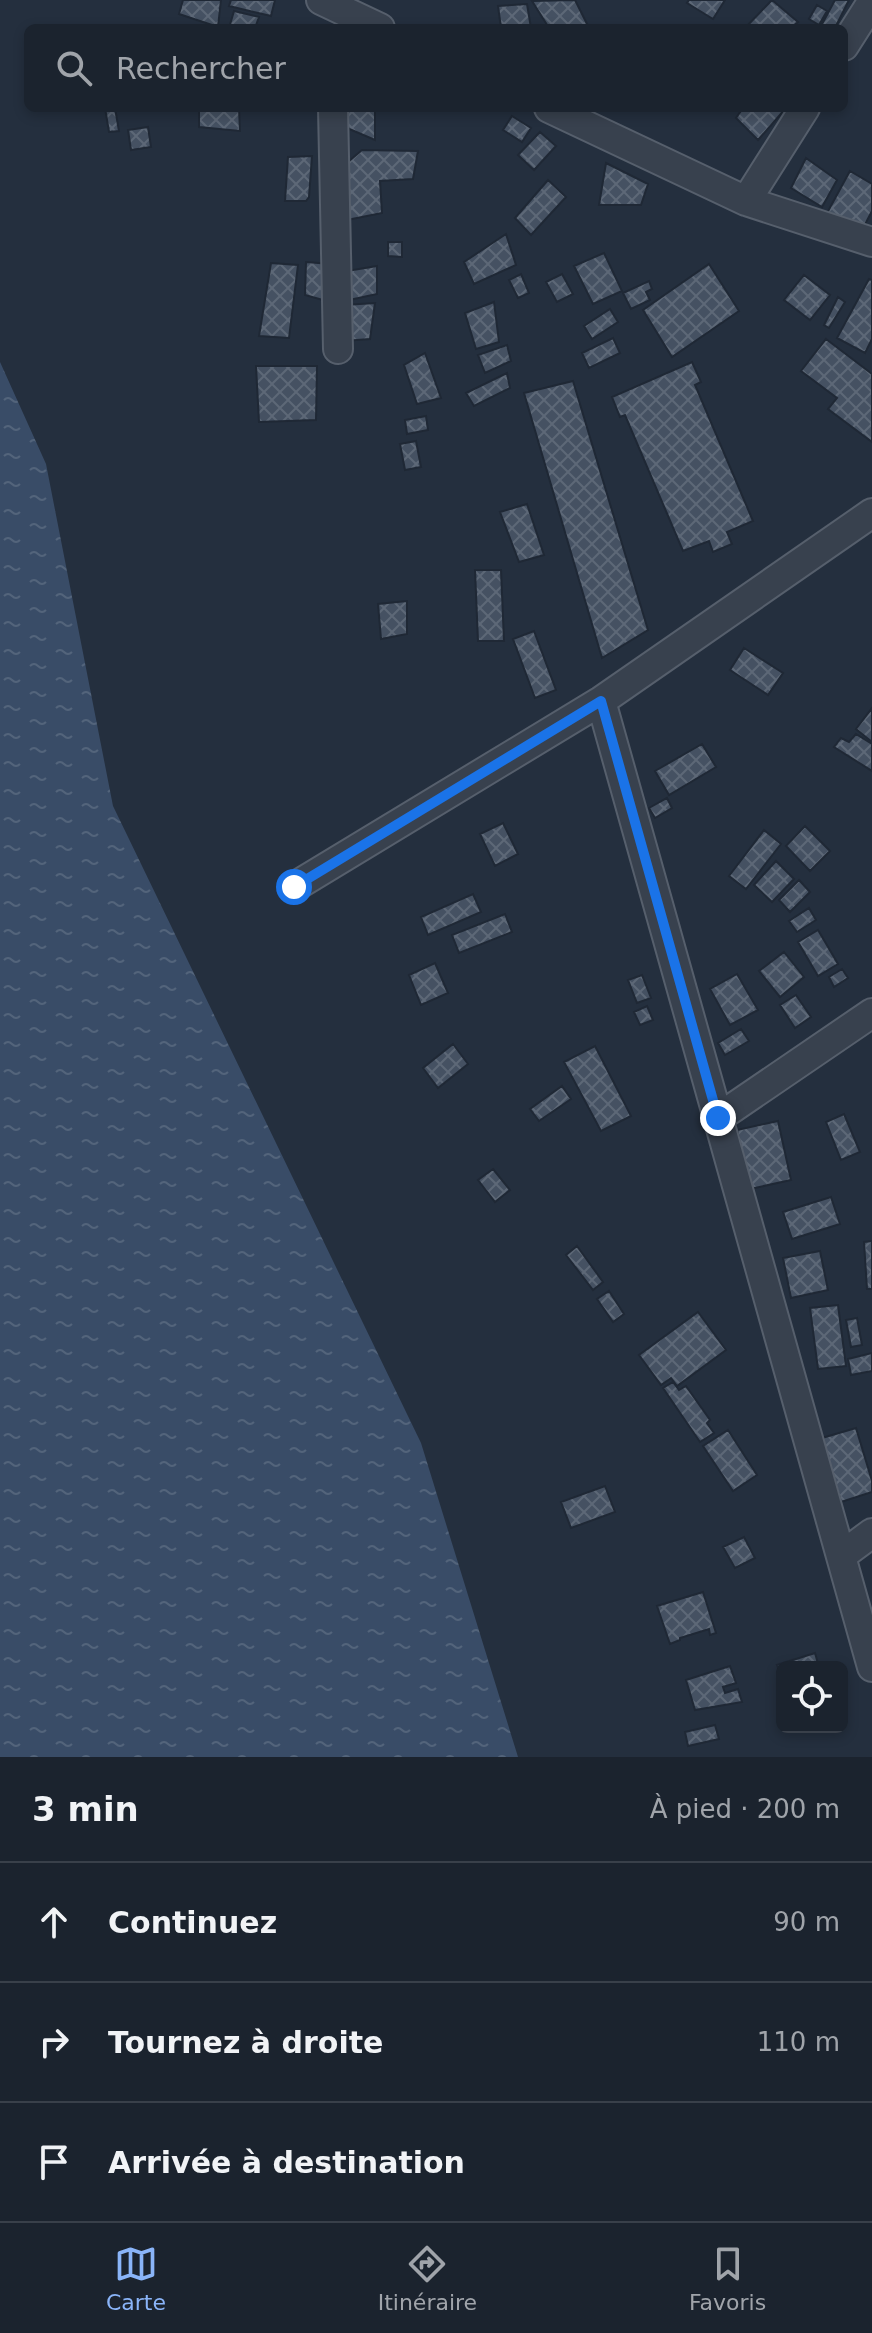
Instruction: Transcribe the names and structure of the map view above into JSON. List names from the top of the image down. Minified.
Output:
{"page":{"search":"Rechercher","heading":["3 min","À pied · 200 m"],"list":[["Continuez","90 m"],["Tournez à droite","110 m"],"Arrivée à destination"],"nav":["Carte","Itinéraire","Favoris"]}}
